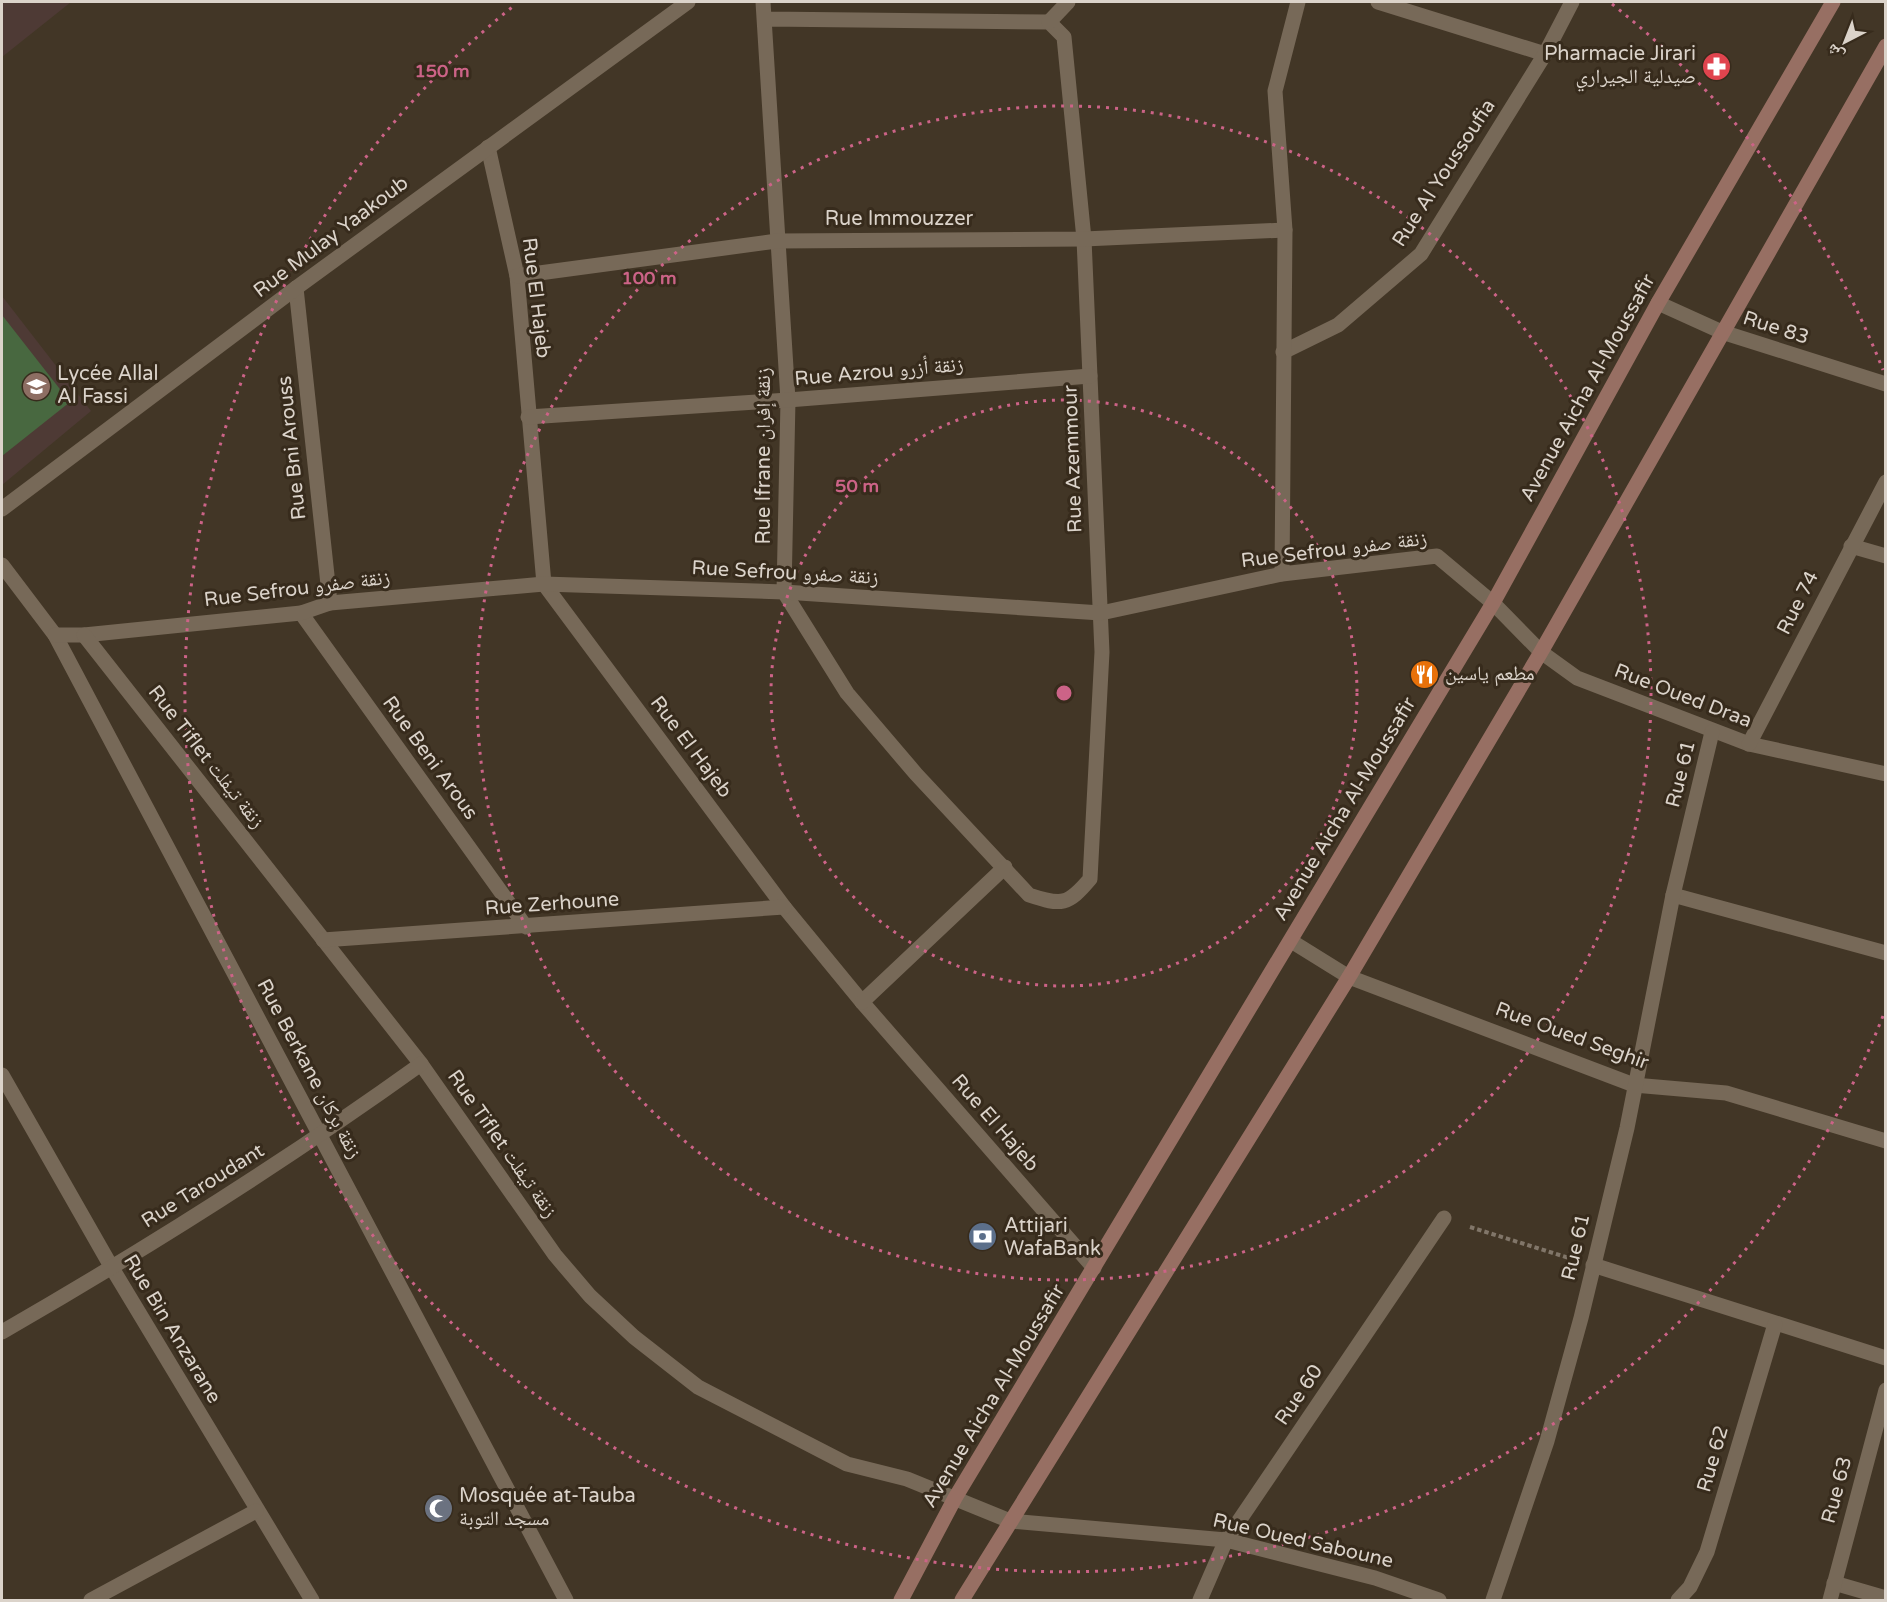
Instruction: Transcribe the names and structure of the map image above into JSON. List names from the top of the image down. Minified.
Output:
{"streets":{"main road":["Avenue Aicha Al-Moussafir"],"street":["Rue Al Youssoufia","Rue Immouzzer","Rue Mulay Yaakoub","Rue El Hajeb","Rue 83","Rue Azrou زنقة أزرو","Rue Bni Arouss","Rue Ifrane زنقة إفران","Rue Azemmour","Rue Sefrou زنقة صفرو","Rue 74","Rue Oued Draa","Rue Tiflet زنقة تيفلت","Rue Beni Arous","Rue 61","Rue Zerhoune","Rue Oued Seghir","Rue Berkane زنقة بركان","Rue Taroudant","Rue Bin Anzarane","Rue 60","Rue 62","Rue 63","Rue Oued Saboune"]},"crossings":[["Rue Immouzzer","Rue El Hajeb"],["Rue Immouzzer","Rue Ifrane زنقة إفران"],["Rue Immouzzer","Rue Azemmour"],["Rue Mulay Yaakoub","Rue El Hajeb"],["Rue Mulay Yaakoub","Rue Bni Arouss"],["Rue El Hajeb","Rue Azrou زنقة أزرو"],["Rue El Hajeb","Avenue Aicha Al-Moussafir"],["Rue El Hajeb","Rue Sefrou زنقة صفرو"],["Rue El Hajeb","Rue Zerhoune"],["Rue 83","Avenue Aicha Al-Moussafir"],["Rue Azrou زنقة أزرو","Rue Ifrane زنقة إفران"],["Rue Azrou زنقة أزرو","Rue Azemmour"],["Avenue Aicha Al-Moussafir","Rue Sefrou زنقة صفرو"],["Avenue Aicha Al-Moussafir","Rue Oued Draa"],["Avenue Aicha Al-Moussafir","Rue Tiflet زنقة تيفلت"],["Avenue Aicha Al-Moussafir","Rue Oued Seghir"],["Rue Bni Arouss","Rue Sefrou زنقة صفرو"],["Rue Ifrane زنقة إفران","Rue Sefrou زنقة صفرو"],["Rue Azemmour","Rue Sefrou زنقة صفرو"],["Rue Sefrou زنقة صفرو","Rue Oued Draa"],["Rue Sefrou زنقة صفرو","Rue Tiflet زنقة تيفلت"],["Rue Sefrou زنقة صفرو","Rue Beni Arous"],["Rue Sefrou زنقة صفرو","Rue Berkane زنقة بركان"],["Rue 74","Rue Oued Draa"],["Rue Oued Draa","Rue 61"],["Rue Tiflet زنقة تيفلت","Rue Zerhoune"],["Rue Tiflet زنقة تيفلت","Rue Taroudant"],["Rue Tiflet زنقة تيفلت","Rue Oued Saboune"],["Rue Beni Arous","Rue Zerhoune"],["Rue 61","Rue Oued Seghir"],["Rue Berkane زنقة بركان","Rue Taroudant"],["Rue Taroudant","Rue Bin Anzarane"],["Rue 60","Rue Oued Saboune"]],"places":{"pharmacy":["Pharmacie Jirari صيدلية الجيراري"],"school or university":["Lycée Allal Al Fassi"],"restaurant":["مطعم ياسين"],"bank":["Attijari WafaBank"],"mosque":["Mosquée at-Tauba مسجد التوبة"]},"north":"bottom left","rings":["150 m","100 m","50 m"]}
